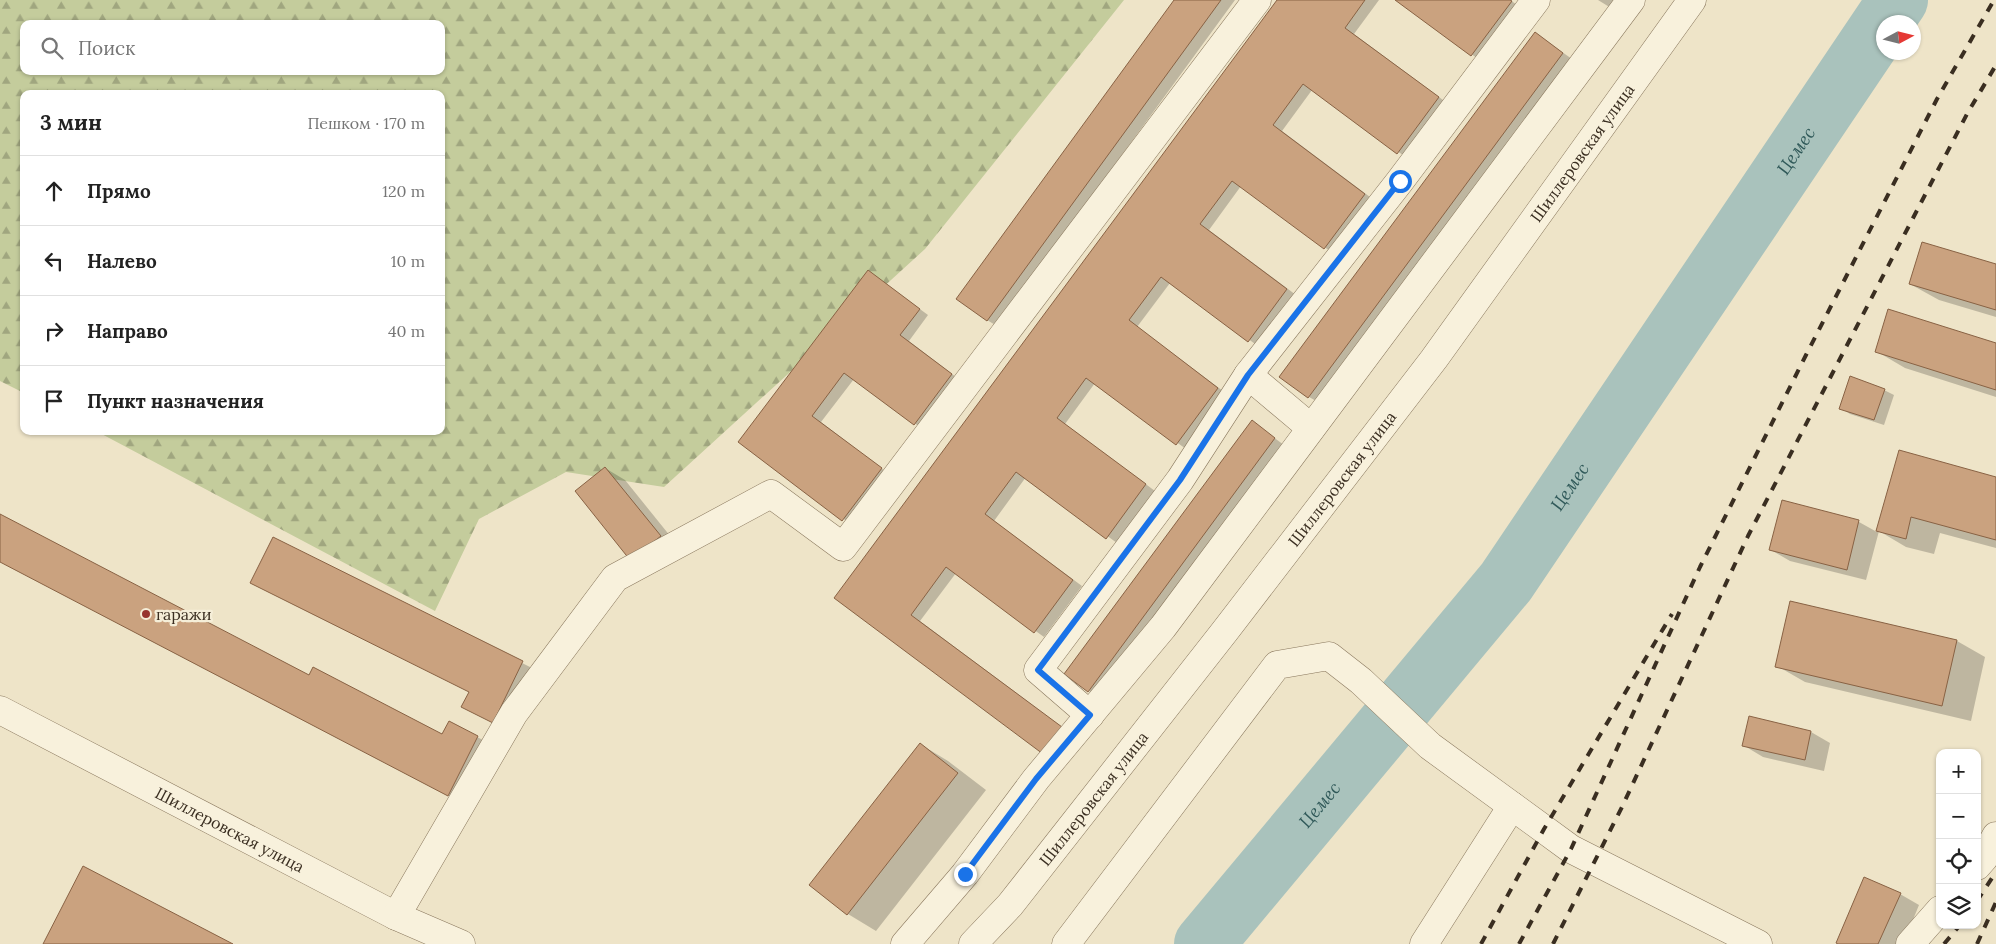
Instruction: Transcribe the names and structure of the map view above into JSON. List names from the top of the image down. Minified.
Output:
{"streets":{"street":["Шиллеровская улица"]},"water":["Цемес"],"places":["гаражи"],"north":"right","page":{"search":"Поиск","heading":["3 мин","Пешком · 170 m"],"list":[["Прямо","120 m"],["Налево","10 m"],["Направо","40 m"],"Пункт назначения"],"map_buttons":["+","−"]}}
